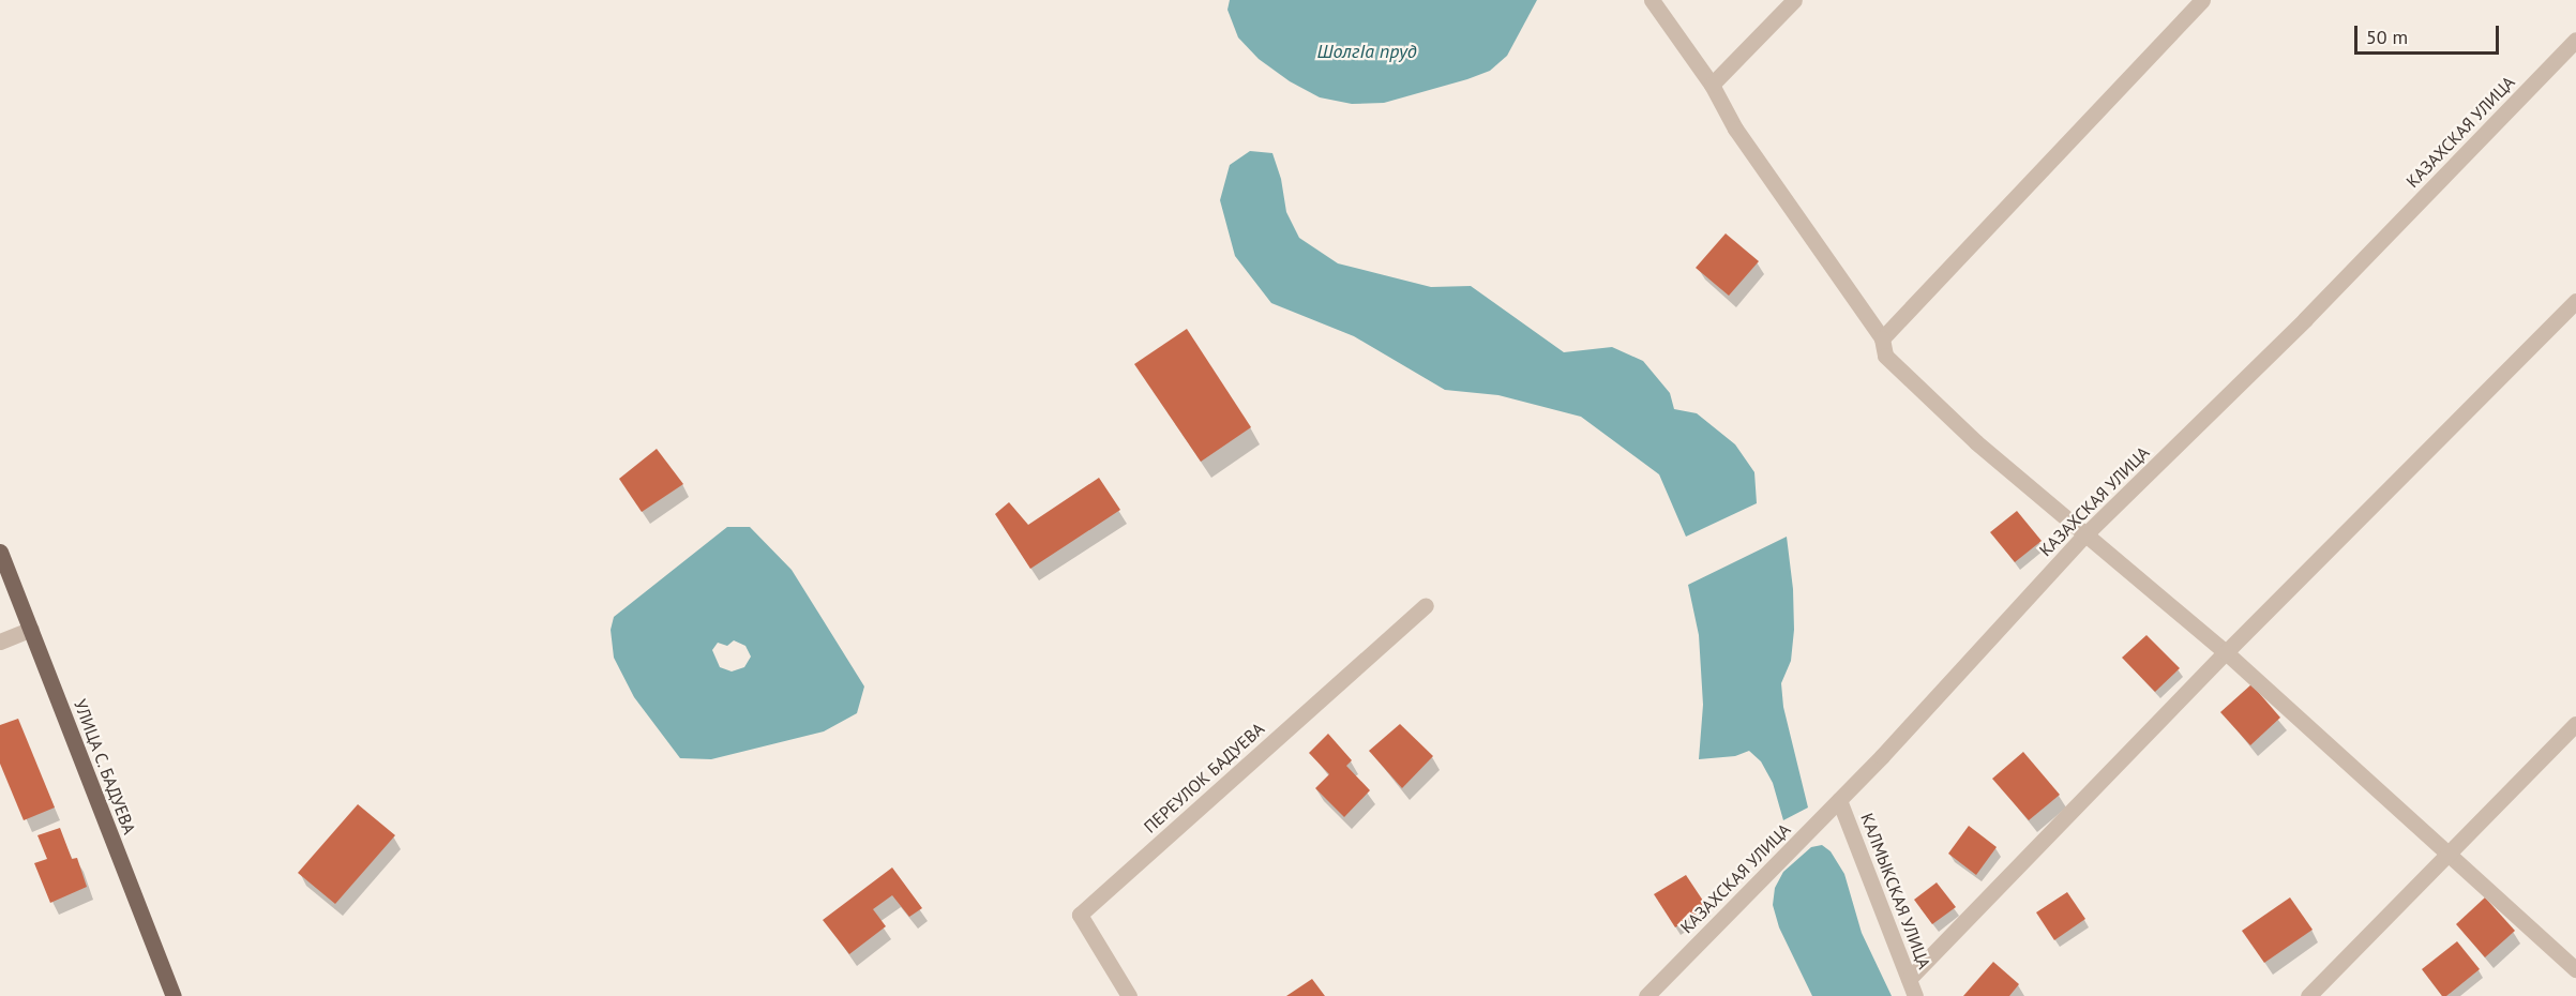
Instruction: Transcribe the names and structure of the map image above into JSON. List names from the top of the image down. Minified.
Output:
{"streets":{"main road":["УЛИЦА С. БАДУЕВА"],"street":["КАЗАХСКАЯ УЛИЦА","ПЕРЕУЛОК БАДУЕВА","КАЛМЫКСКАЯ УЛИЦА"]},"crossings":[["КАЗАХСКАЯ УЛИЦА","КАЛМЫКСКАЯ УЛИЦА"]],"water":["ШолгIа пруд"],"scale_bar":"50 m"}
